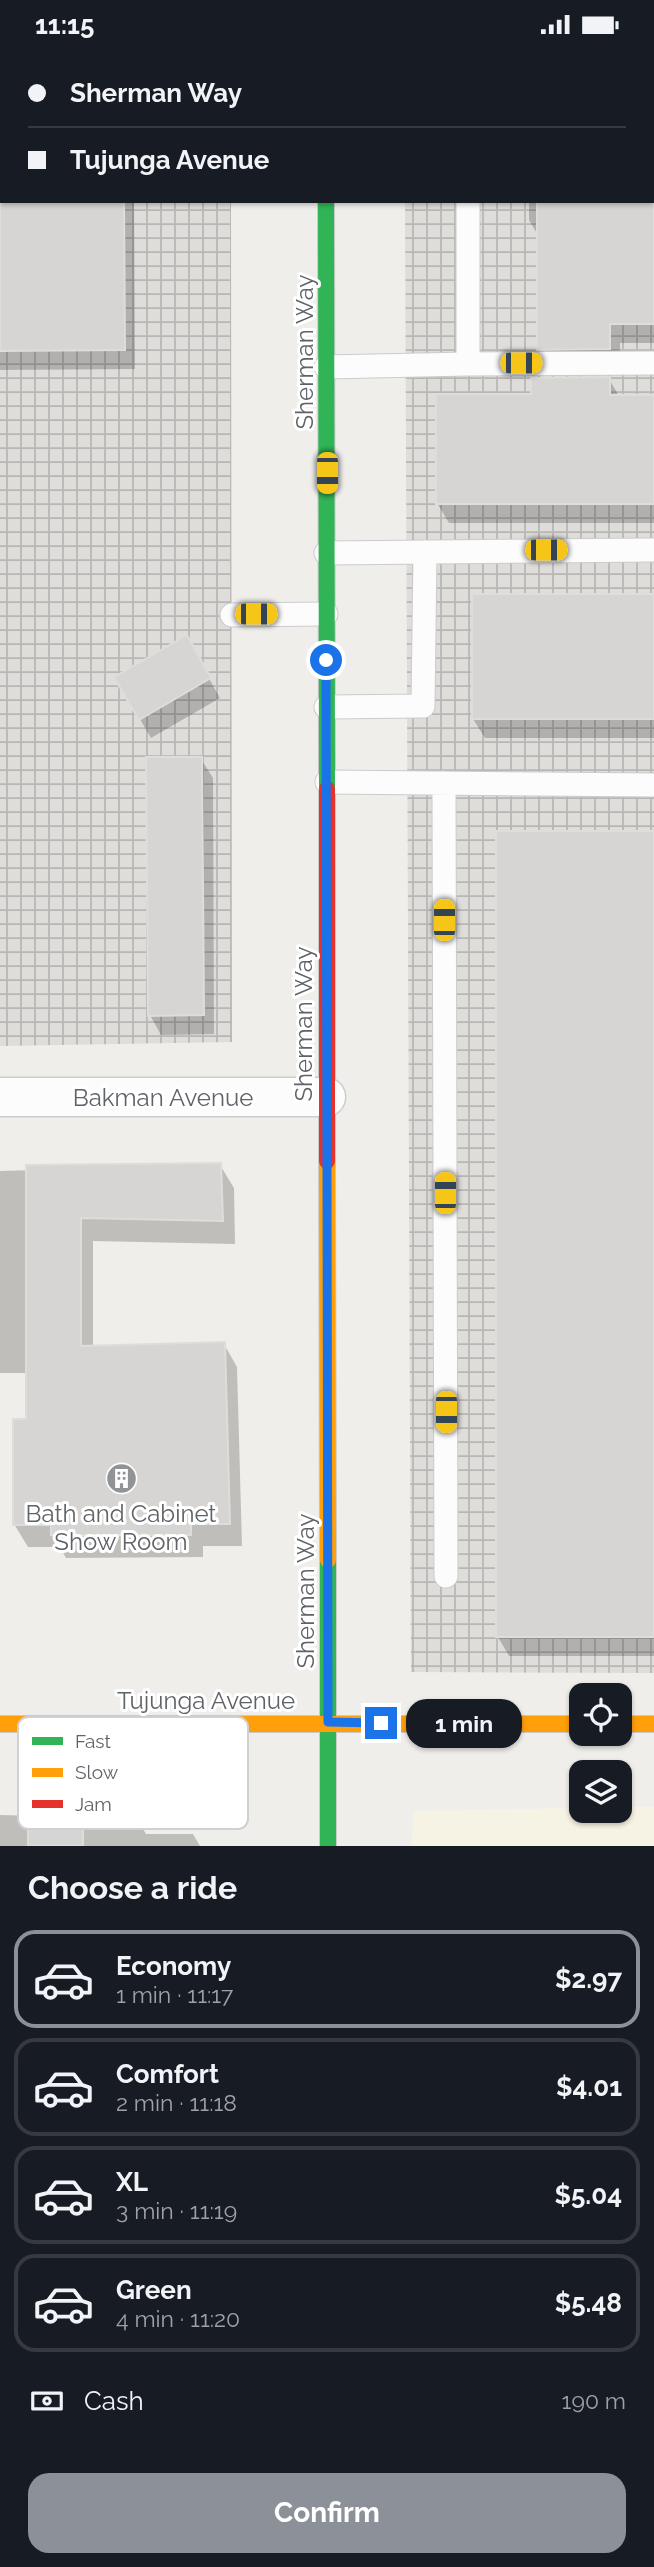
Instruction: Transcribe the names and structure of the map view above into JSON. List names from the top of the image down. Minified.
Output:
{"streets":{"main road":["Sherman Way","Tujunga Avenue"],"street":["Bakman Avenue"]},"crossings":[["Sherman Way","Bakman Avenue"],["Sherman Way","Tujunga Avenue"]],"places":{"building":["Bath and Cabinet Show Room"]},"legend":["Fast","Slow","Jam"],"page":{"status":"11:15","banner":["Sherman Way","Tujunga Avenue"],"bubble":"1 min","heading":"Choose a ride","list":[{"name":"Economy","note":"1 min · 11:17","value":"$2.97"},{"name":"Comfort","note":"2 min · 11:18","value":"$4.01"},{"name":"XL","note":"3 min · 11:19","value":"$5.04"},{"name":"Green","note":"4 min · 11:20","value":"$5.48"}],"pay":["Cash","190 m"],"buttons":"Confirm"}}
